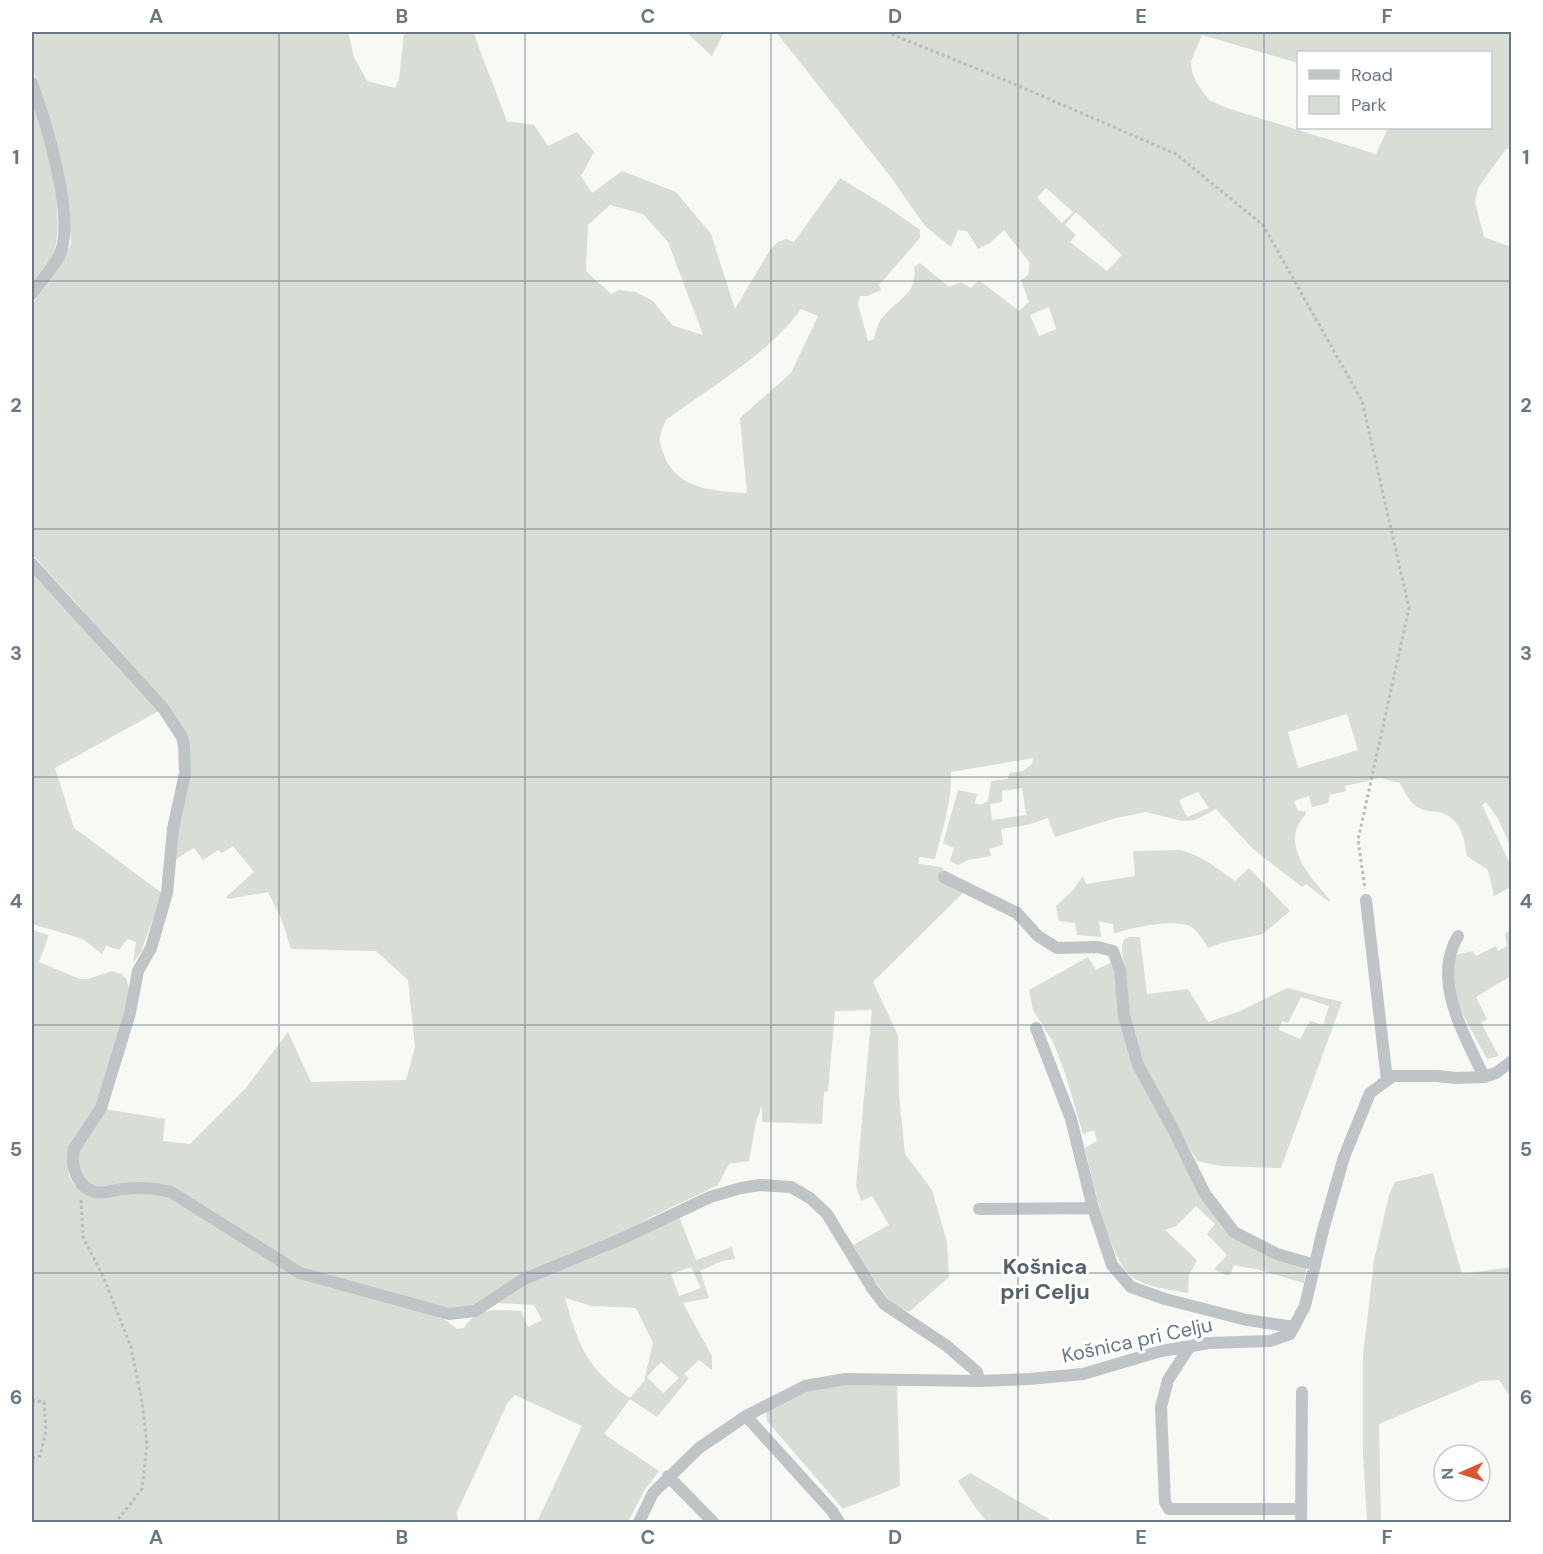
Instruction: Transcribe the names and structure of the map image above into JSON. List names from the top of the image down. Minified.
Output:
{"streets":{"street":["Košnica pri Celju"]},"districts":["Košnica pri Celju"],"legend":["Road","Park"],"north":"left","grid":{"columns":["A","B","C","D","E","F"],"rows":["1","2","3","4","5","6"]}}
